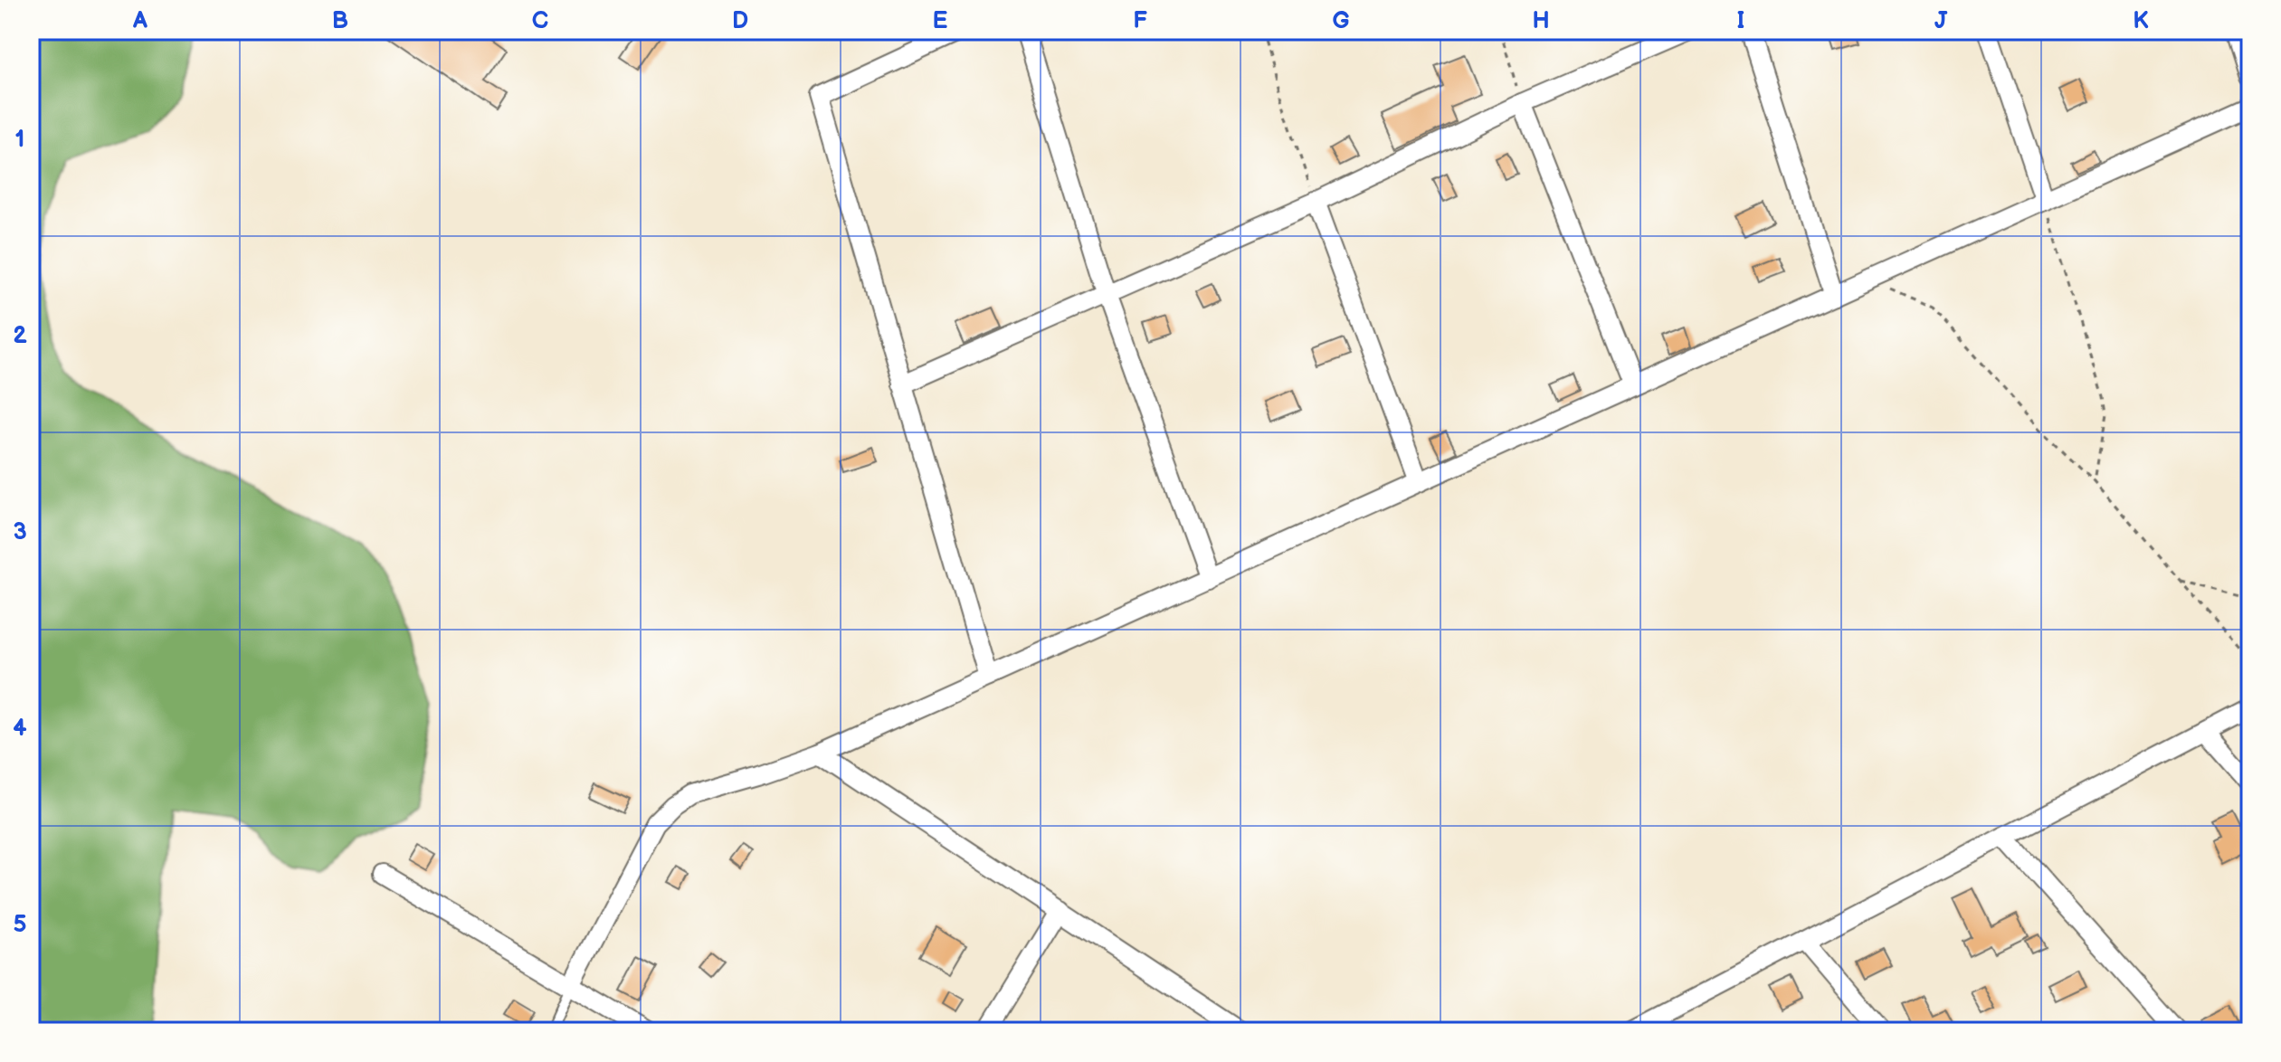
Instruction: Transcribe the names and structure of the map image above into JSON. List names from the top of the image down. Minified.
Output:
{"grid":{"columns":["A","B","C","D","E","F","G","H","I","J","K"],"rows":["1","2","3","4","5"]}}
